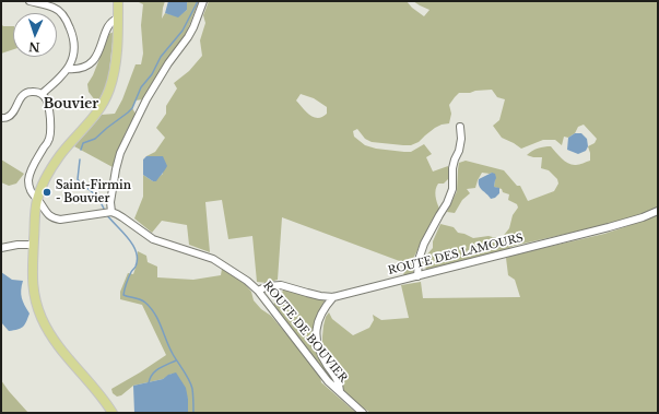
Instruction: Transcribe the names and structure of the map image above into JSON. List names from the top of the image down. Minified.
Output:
{"streets":{"street":["ROUTE DES LAMOURS","ROUTE DE BOUVIER"]},"crossings":[["ROUTE DES LAMOURS","ROUTE DE BOUVIER"]],"districts":["Bouvier"],"places":["Saint-Firmin - Bouvier"],"north":"bottom"}
